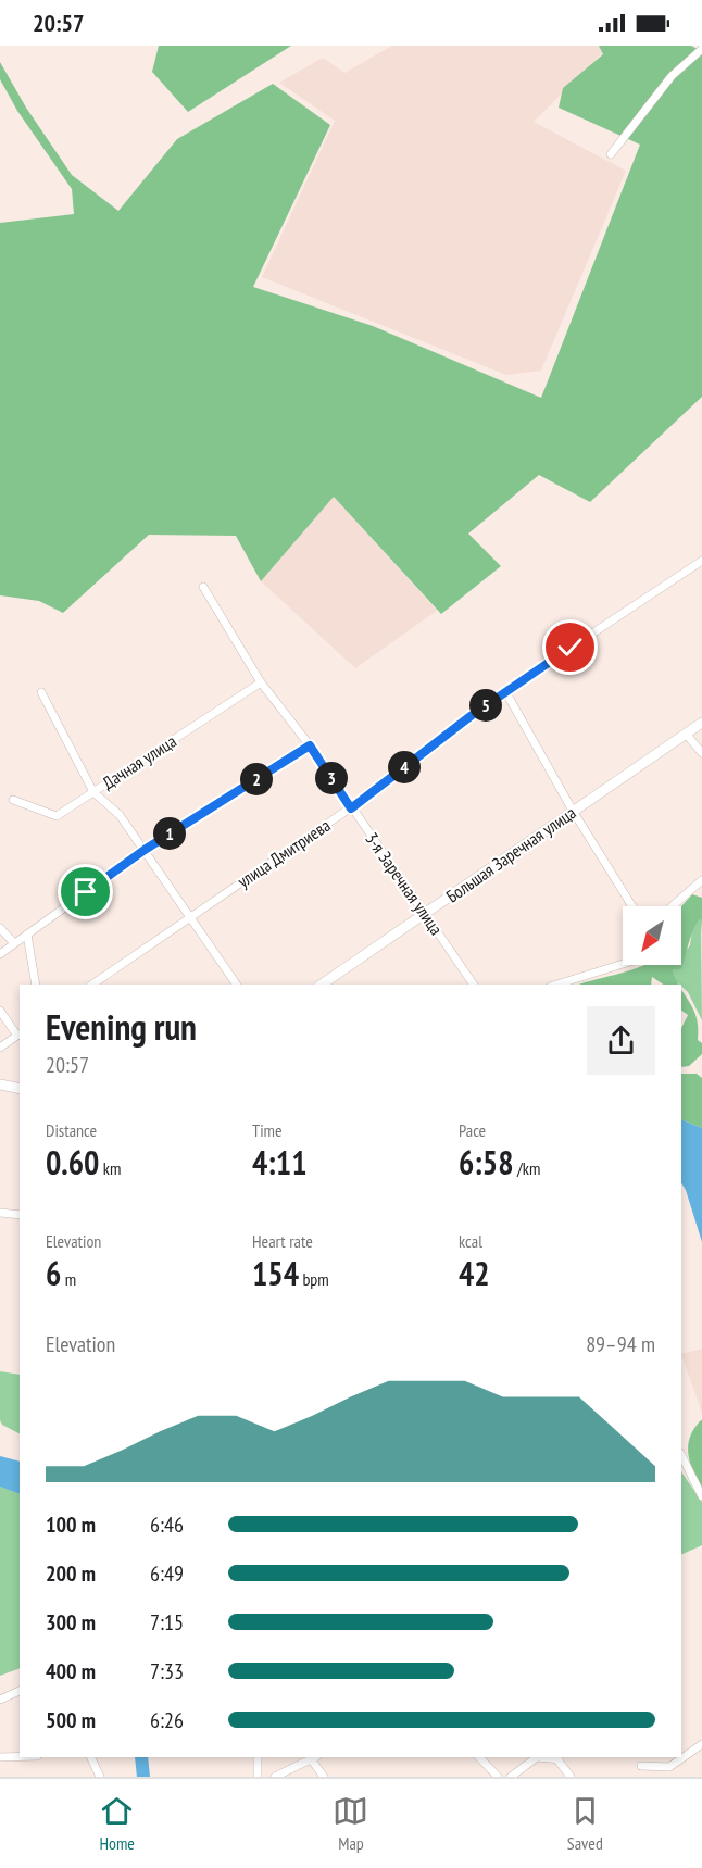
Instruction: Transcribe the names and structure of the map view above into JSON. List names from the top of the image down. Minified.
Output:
{"streets":{"street":["Дачная улица","улица Дмитриева","Большая Заречная улица","3-я Заречная улица"]},"crossings":[["Дачная улица","3-я Заречная улица"],["улица Дмитриева","3-я Заречная улица"],["Большая Заречная улица","3-я Заречная улица"]],"north":"bottom left","page":{"status":"20:57","pins":["5","4","3","2","1"],"heading":["Evening run","20:57"],"stats":[["Distance","0.60 km"],["Time","4:11"],["Pace","6:58 /km"],["Elevation","6 m"],["Heart rate","154 bpm"],["kcal","42"]],"chart":["Elevation","89–94 m"],"list":[{"name":"100 m","note":"6:46"},{"name":"200 m","note":"6:49"},{"name":"300 m","note":"7:15"},{"name":"400 m","note":"7:33"},{"name":"500 m","note":"6:26"}],"tabs":["Home","Map","Saved"]}}
